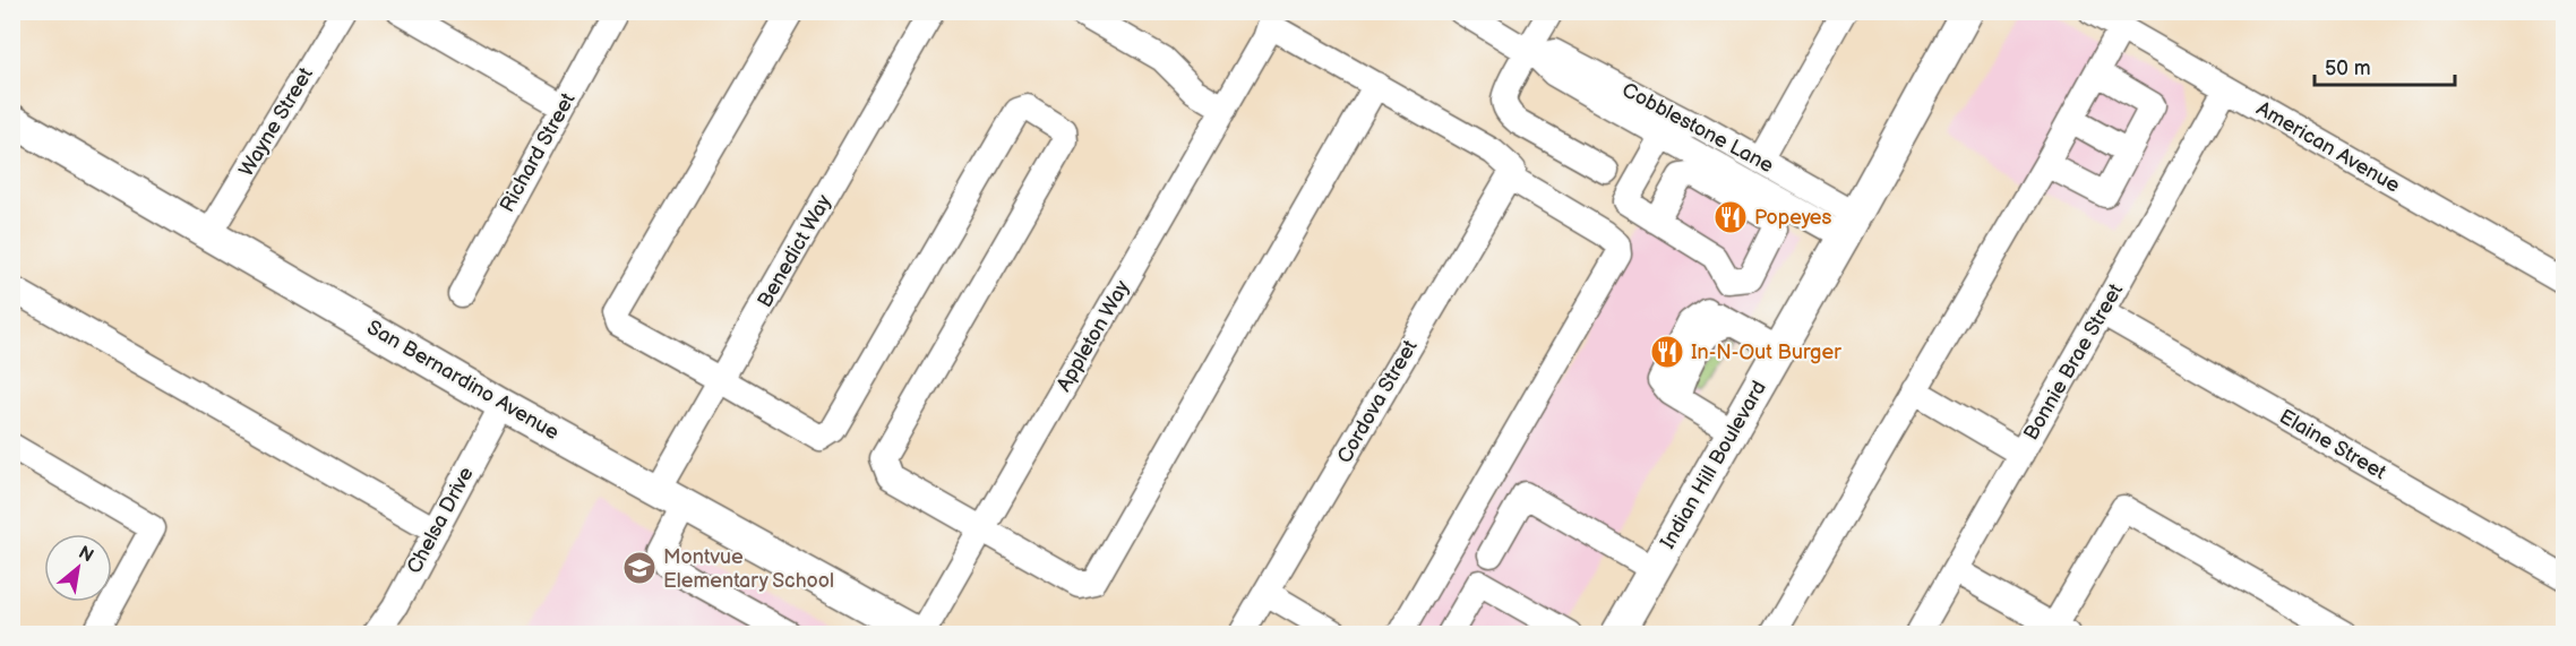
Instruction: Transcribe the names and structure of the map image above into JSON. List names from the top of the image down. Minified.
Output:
{"streets":{"main road":["San Bernardino Avenue","Indian Hill Boulevard"],"street":["Wayne Street","Cobblestone Lane","American Avenue","Richard Street","Benedict Way","Appleton Way","Bonnie Brae Street","Cordova Street","Elaine Street","Chelsa Drive"]},"crossings":[["Wayne Street","San Bernardino Avenue"],["Cobblestone Lane","Indian Hill Boulevard"],["American Avenue","Bonnie Brae Street"],["Benedict Way","San Bernardino Avenue"],["Bonnie Brae Street","Elaine Street"],["San Bernardino Avenue","Chelsa Drive"]],"places":{"restaurant":["Popeyes","In-N-Out Burger"],"school or university":["Montvue Elementary School"]},"scale_bar":"50 m","north":"top right"}
